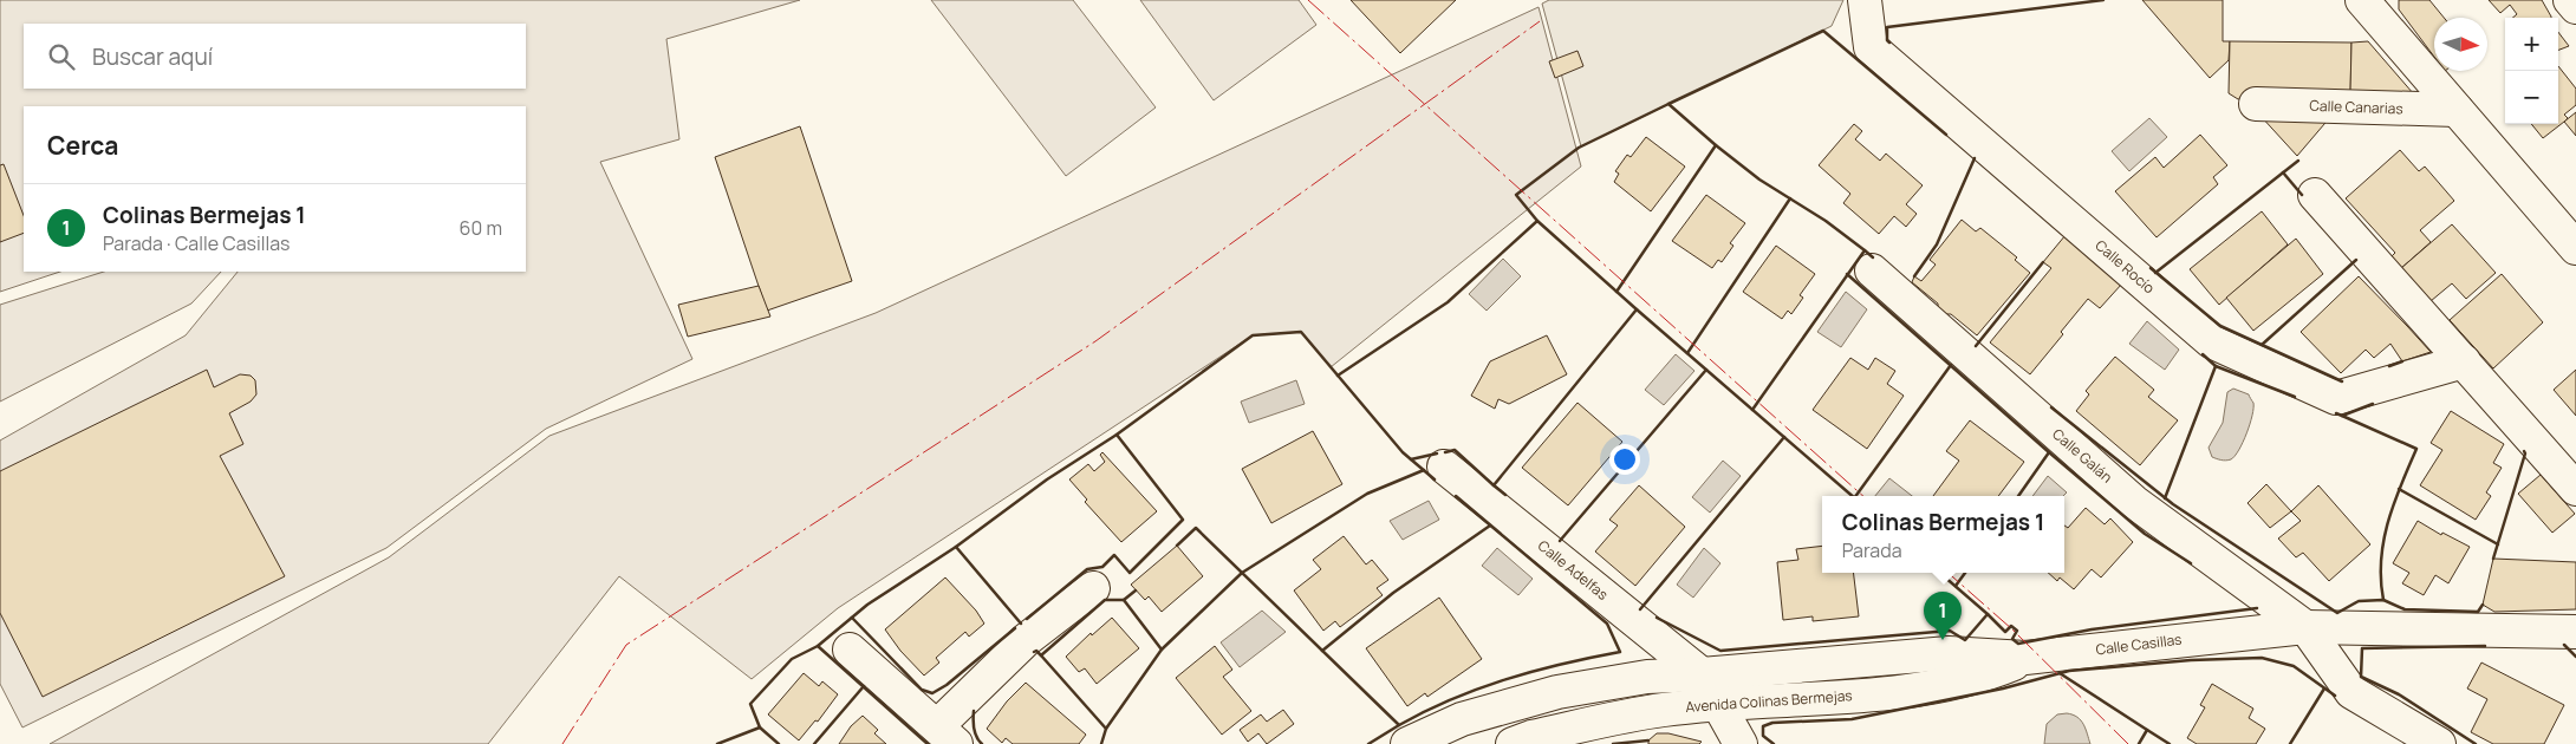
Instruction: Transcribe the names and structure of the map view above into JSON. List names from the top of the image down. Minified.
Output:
{"streets":{"street":["Calle Canarias","Calle Rocío","Calle Galán","Calle Adelfas","Calle Casillas","Avenida Colinas Bermejas"]},"crossings":[["Calle Galán","Calle Casillas"],["Calle Adelfas","Calle Casillas"],["Calle Adelfas","Avenida Colinas Bermejas"],["Calle Casillas","Avenida Colinas Bermejas"]],"north":"right","page":{"map_buttons":["+","−"],"search":"Buscar aquí","heading":"Cerca","list":[{"mark":"1","name":"Colinas Bermejas 1","note":"Parada · Calle Casillas","value":"60 m"}],"popup":["Colinas Bermejas 1","Parada"],"pins":"1"}}
